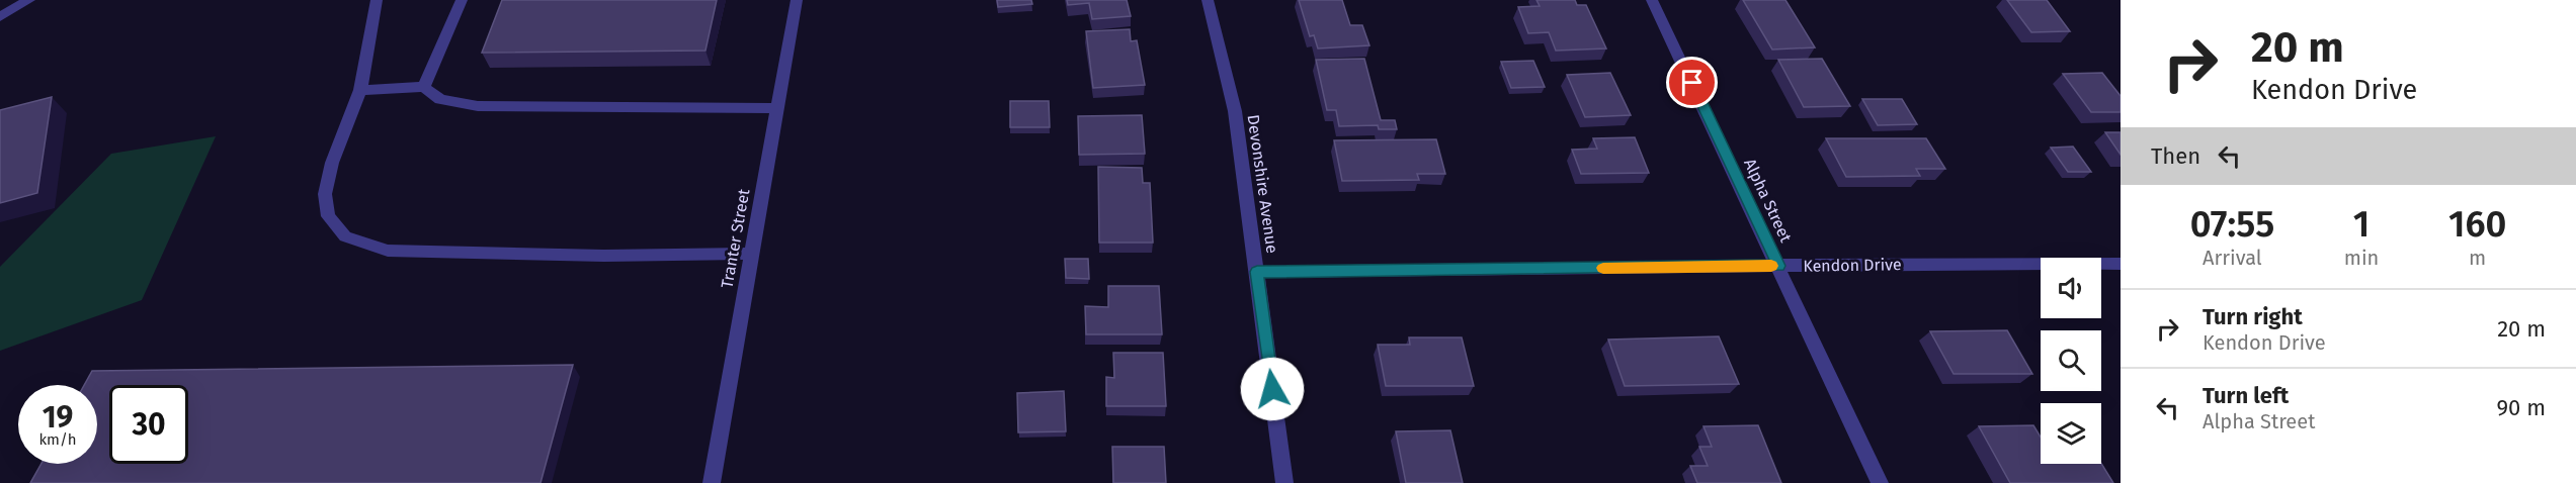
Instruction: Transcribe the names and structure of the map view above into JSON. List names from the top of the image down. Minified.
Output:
{"streets":{"street":["Devonshire Avenue","Alpha Street","Tranter Street","Kendon Drive"]},"crossings":[["Devonshire Avenue","Kendon Drive"],["Alpha Street","Kendon Drive"]],"page":{"turn":["20 m","Kendon Drive"],"then":"Then","eta":["07:55","Arrival","1","min","160","m"],"list":[{"name":"Turn right","note":"Kendon Drive","value":"20 m"},{"name":"Turn left","note":"Alpha Street","value":"90 m"}],"speed":"19 km/h","limit":"30"}}
